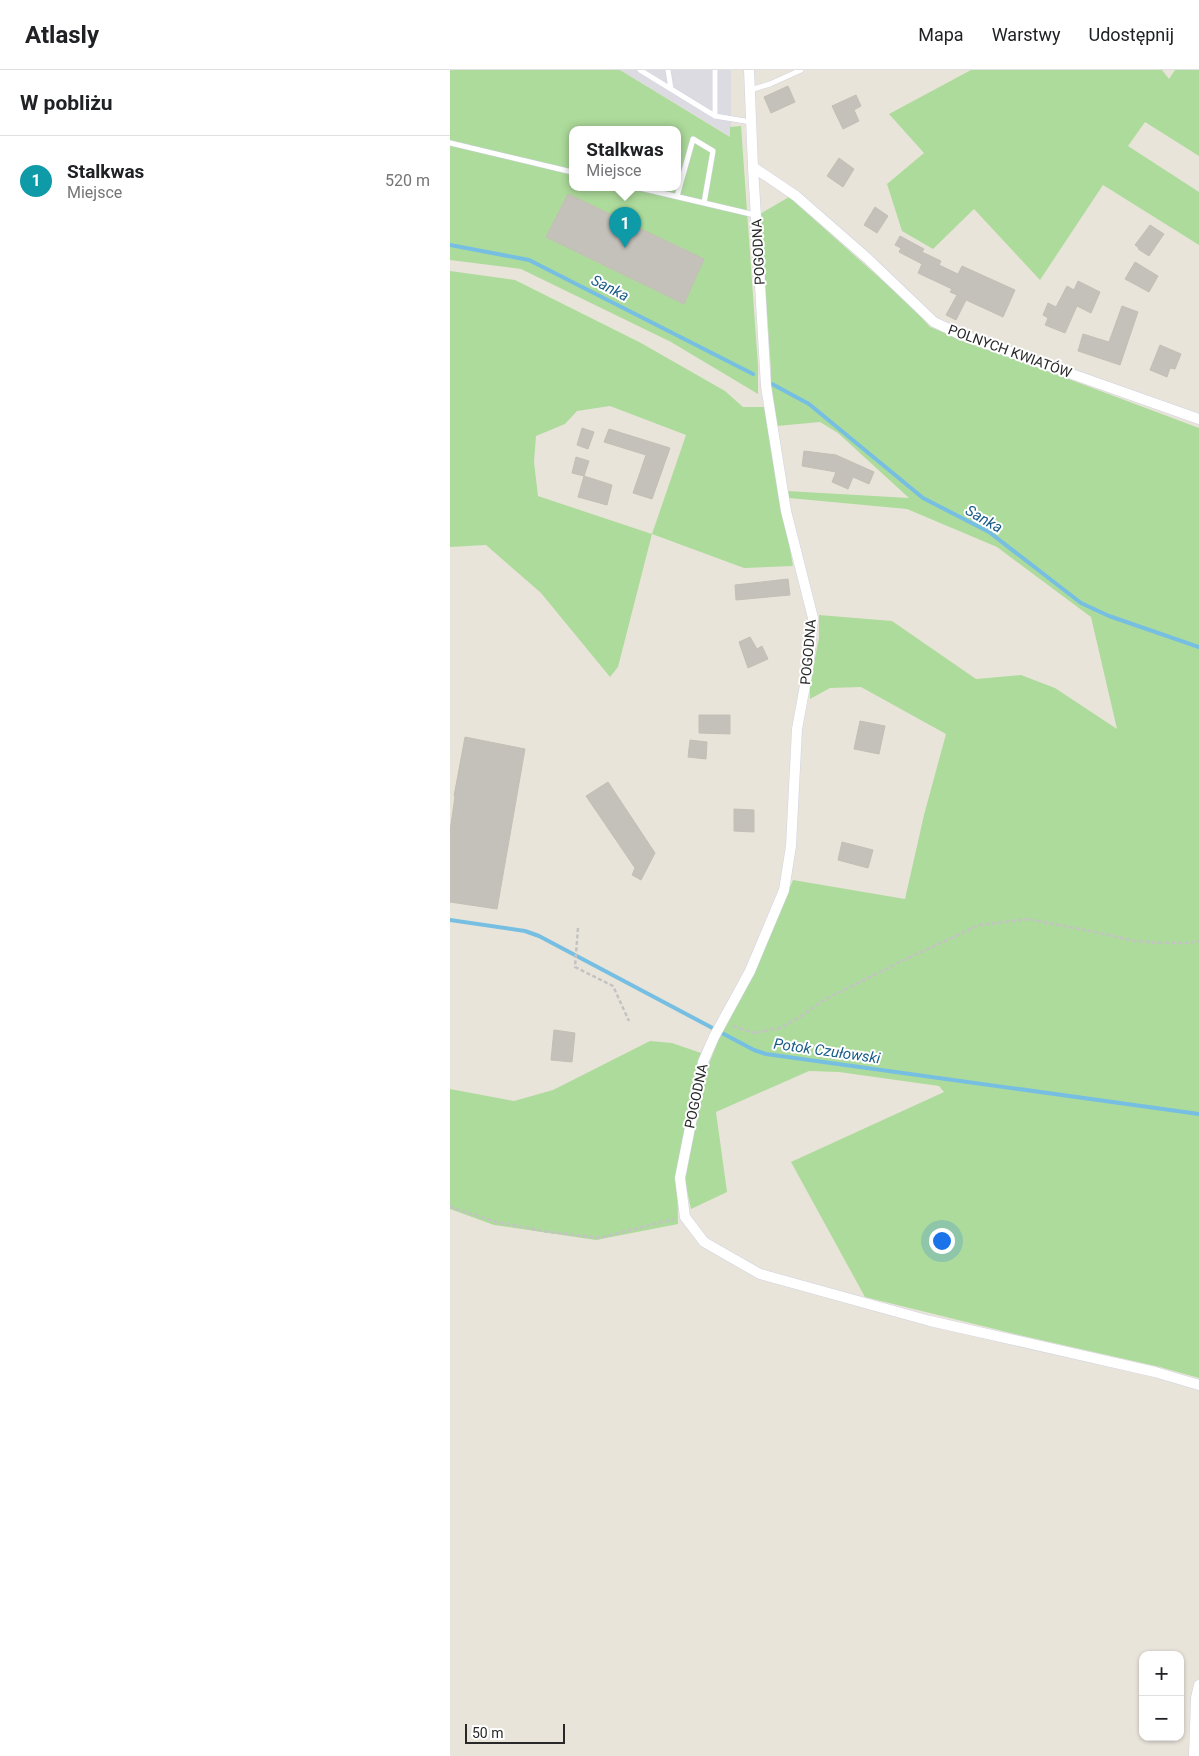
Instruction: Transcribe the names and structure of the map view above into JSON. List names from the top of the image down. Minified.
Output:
{"streets":{"street":["POGODNA","POLNYCH KWIATÓW"]},"crossings":[["POGODNA","POLNYCH KWIATÓW"]],"water":["Sanka","Potok Czułowski"],"scale_bar":"50 m","page":{"header":"Atlasly","nav":["Mapa","Warstwy","Udostępnij"],"heading":"W pobliżu","popup":["Stalkwas","Miejsce"],"list":[{"mark":"1","name":"Stalkwas","note":"Miejsce","value":"520 m"}],"pins":"1","map_buttons":["+","−"],"scale":"50 m"}}
